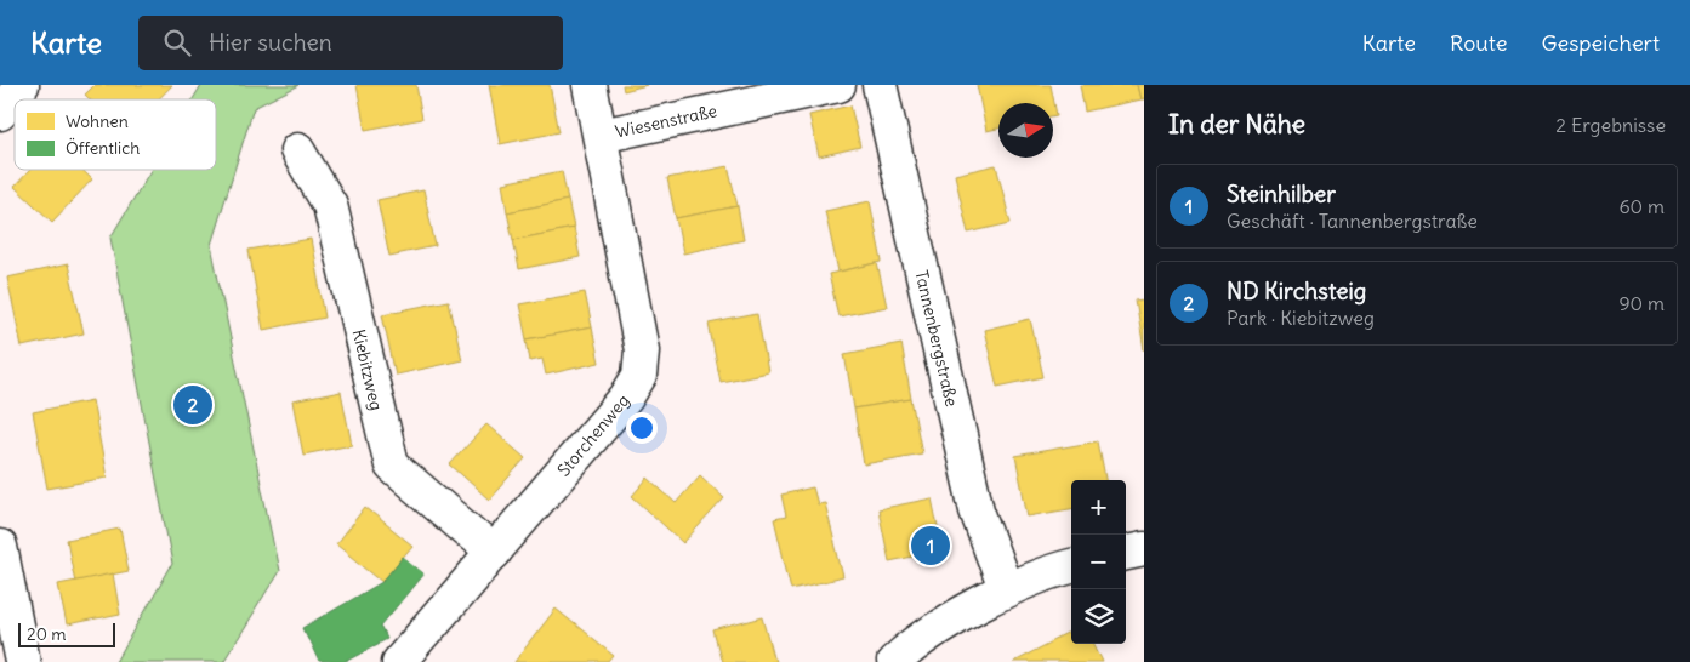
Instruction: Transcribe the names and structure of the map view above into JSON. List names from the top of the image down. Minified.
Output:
{"streets":{"street":["Wiesenstraße","Tannenbergstraße","Kiebitzweg","Storchenweg"]},"crossings":[["Wiesenstraße","Storchenweg"],["Kiebitzweg","Storchenweg"]],"legend":["Wohnen","Öffentlich"],"scale_bar":"20 m","north":"right","page":{"header":"Karte","search":"Hier suchen","nav":["Karte","Route","Gespeichert"],"heading":["In der Nähe","2 Ergebnisse"],"list":[{"mark":"1","name":"Steinhilber","note":"Geschäft · Tannenbergstraße","value":"60 m"},{"mark":"2","name":"ND Kirchsteig","note":"Park · Kiebitzweg","value":"90 m"}],"pins":["2","1"],"map_buttons":["+","−"],"scale":"20 m"}}
